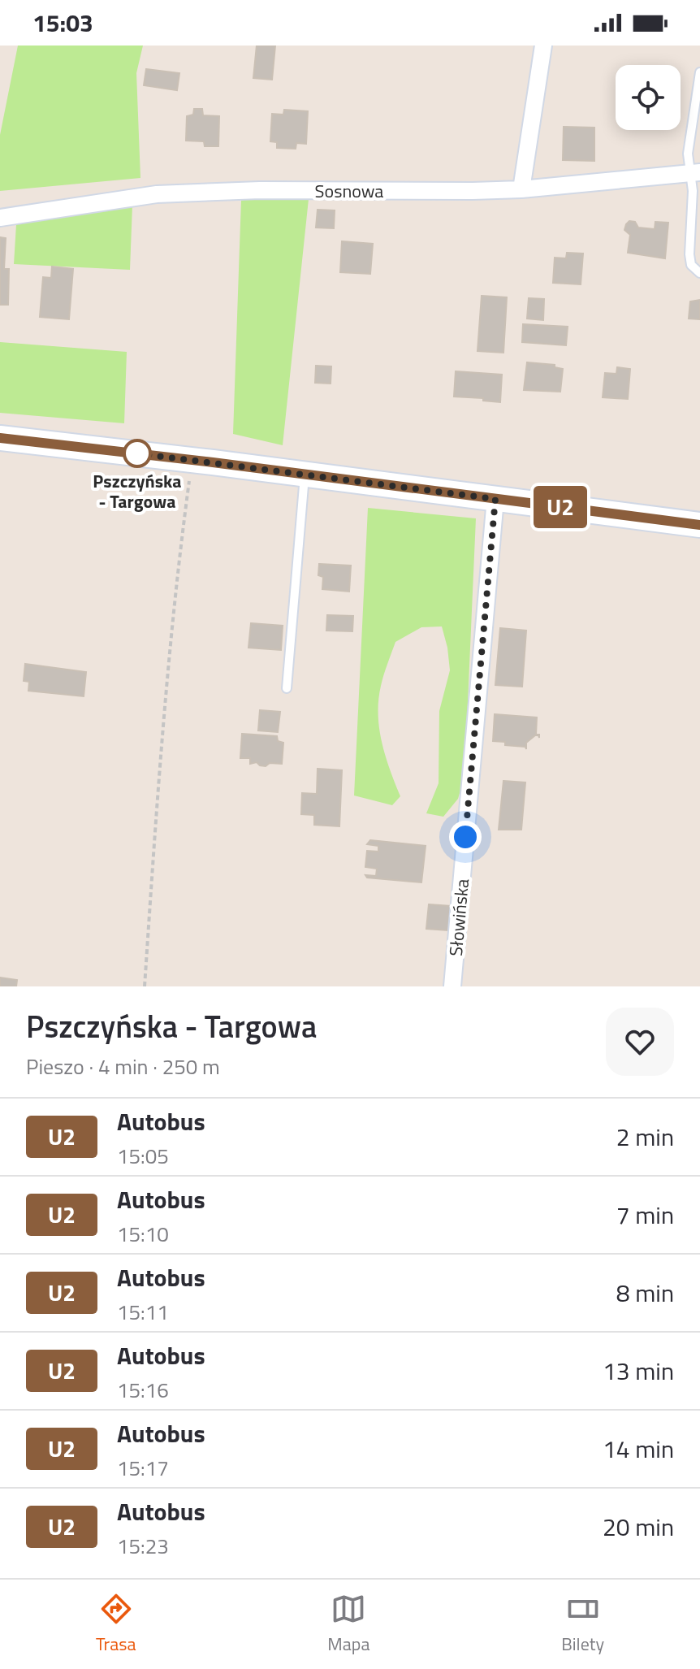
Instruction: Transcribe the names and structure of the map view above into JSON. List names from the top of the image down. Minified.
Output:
{"streets":{"street":["Sosnowa","Słowińska"]},"places":["Pszczyńska - Targowa"],"lines":["bus line U2"],"page":{"status":"15:03","on_map":"U2","heading":["Pszczyńska - Targowa","Pieszo · 4 min · 250 m"],"list":[{"mark":"U2","name":"Autobus","note":"15:05","value":"2 min"},{"mark":"U2","name":"Autobus","note":"15:10","value":"7 min"},{"mark":"U2","name":"Autobus","note":"15:11","value":"8 min"},{"mark":"U2","name":"Autobus","note":"15:16","value":"13 min"},{"mark":"U2","name":"Autobus","note":"15:17","value":"14 min"},{"mark":"U2","name":"Autobus","note":"15:23","value":"20 min"}],"tabs":["Trasa","Mapa","Bilety"]}}
